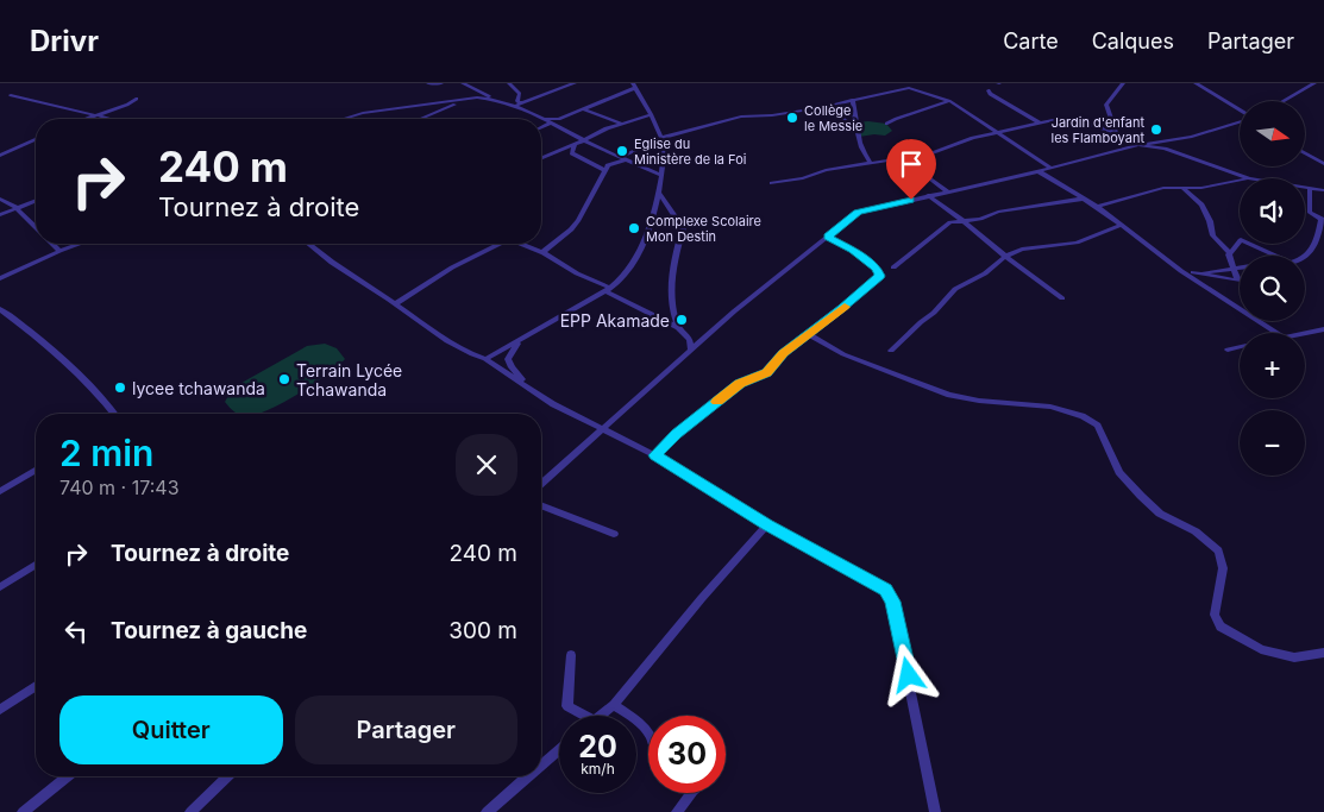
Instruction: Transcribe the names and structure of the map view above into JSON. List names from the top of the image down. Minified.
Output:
{"places":["Collège le Messie","Jardin d'enfant les Flamboyant","Eglise du Ministère de la Foi","Complexe Scolaire Mon Destin","EPP Akamade","Terrain Lycée Tchawanda","lycee tchawanda"],"north":"right","page":{"header":"Drivr","nav":["Carte","Calques","Partager"],"map_buttons":["+","−"],"turn":["240 m","Tournez à droite"],"heading":["2 min","740 m · 17:43"],"list":[{"name":"Tournez à droite","value":"240 m"},{"name":"Tournez à gauche","value":"300 m"}],"buttons":["Quitter","Partager"],"speed":"20 km/h","limit":"30"}}
